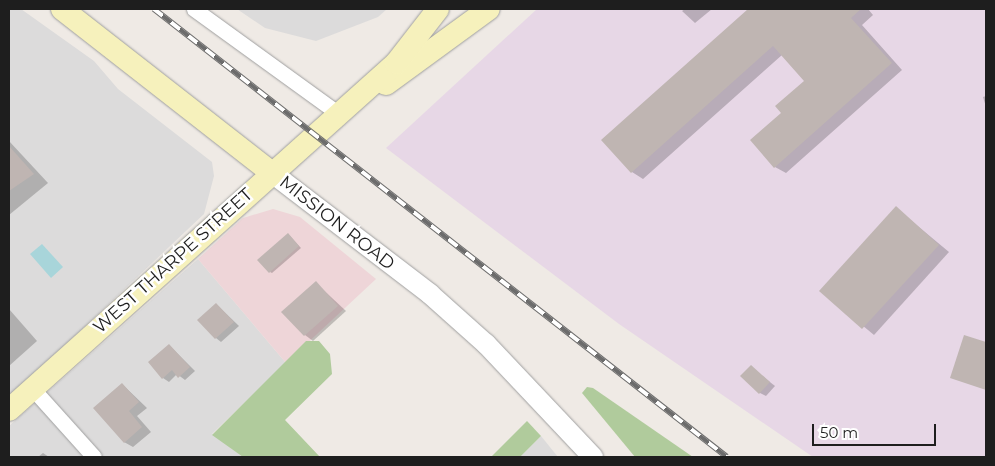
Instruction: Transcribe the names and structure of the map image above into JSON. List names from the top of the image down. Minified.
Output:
{"streets":{"main road":["MISSION ROAD","WEST THARPE STREET"]},"crossings":[["MISSION ROAD","WEST THARPE STREET"]],"scale_bar":"50 m"}
